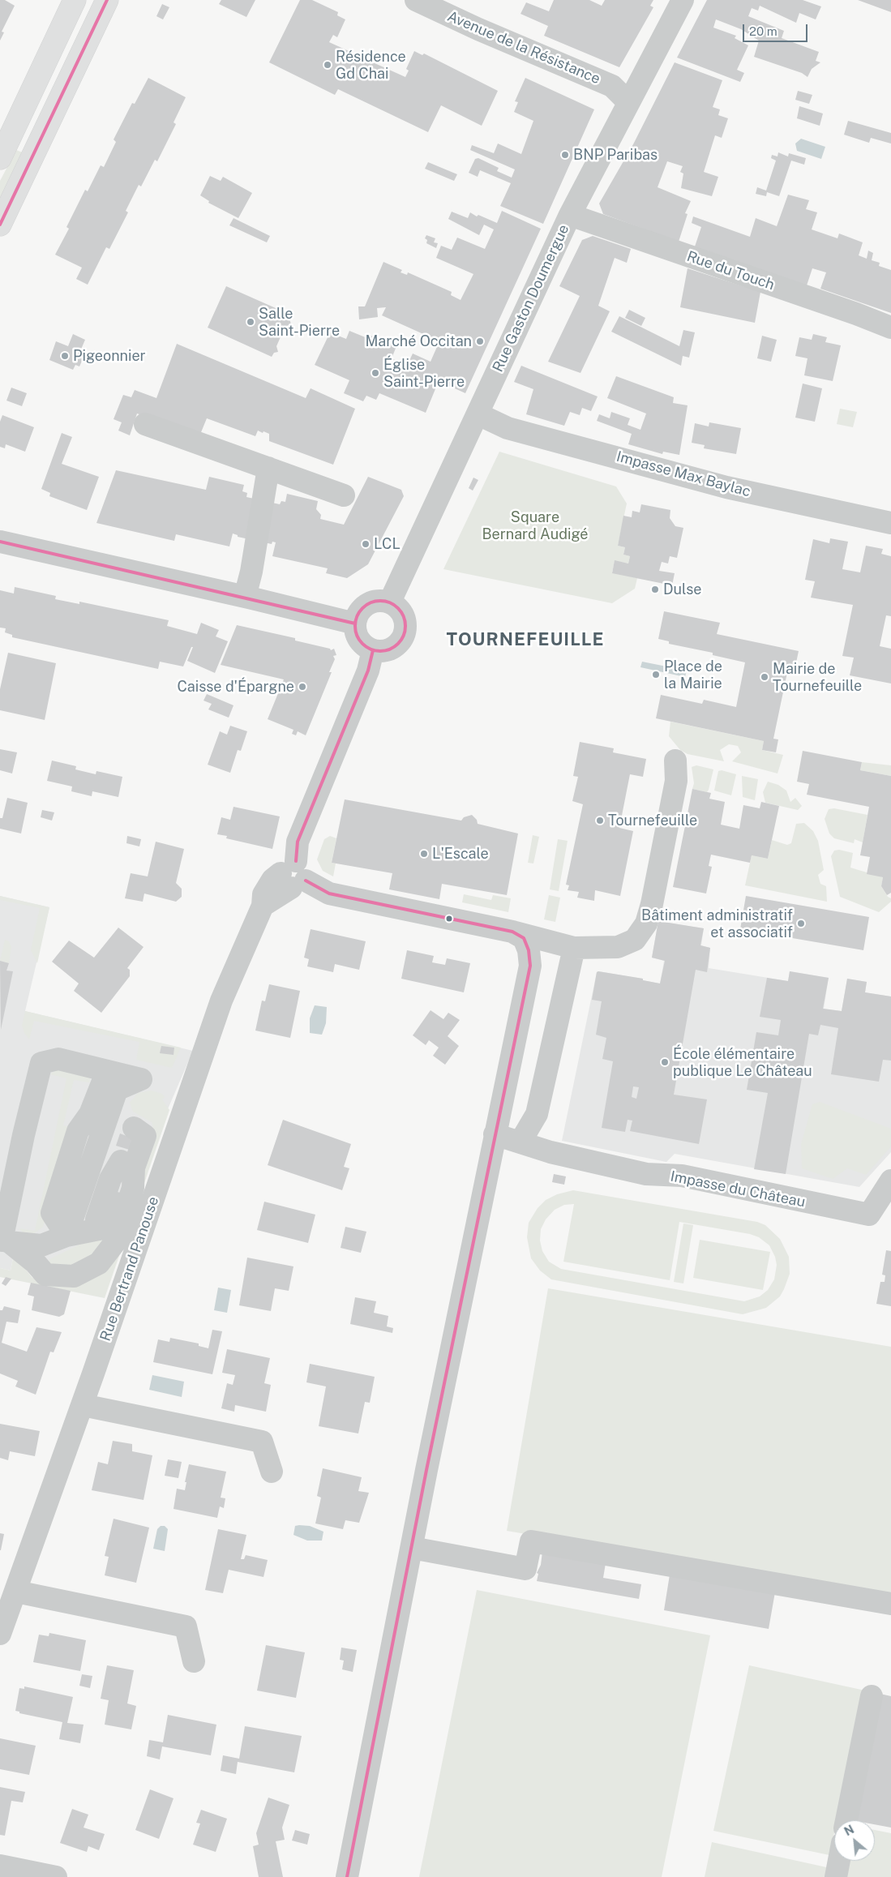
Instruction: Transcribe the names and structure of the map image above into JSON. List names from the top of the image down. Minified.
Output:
{"streets":{"street":["Avenue de la Résistance","Rue du Touch","Rue Gaston Doumergue","Impasse Max Baylac","Impasse du Château","Rue Bertrand Panouse"]},"crossings":[["Avenue de la Résistance","Rue Gaston Doumergue"],["Rue du Touch","Rue Gaston Doumergue"],["Rue Gaston Doumergue","Impasse Max Baylac"]],"districts":["TOURNEFEUILLE"],"parks":["Square Bernard Audigé"],"places":["Résidence Gd Chai","BNP Paribas","Salle Saint-Pierre","Marché Occitan","Pigeonnier","Église Saint-Pierre","LCL","Dulse","Place de la Mairie","Mairie de Tournefeuille","Caisse d'Épargne","Tournefeuille","L'Escale","Bâtiment administratif et associatif","École élémentaire publique Le Château"],"scale_bar":"20 m","north":"top left"}
